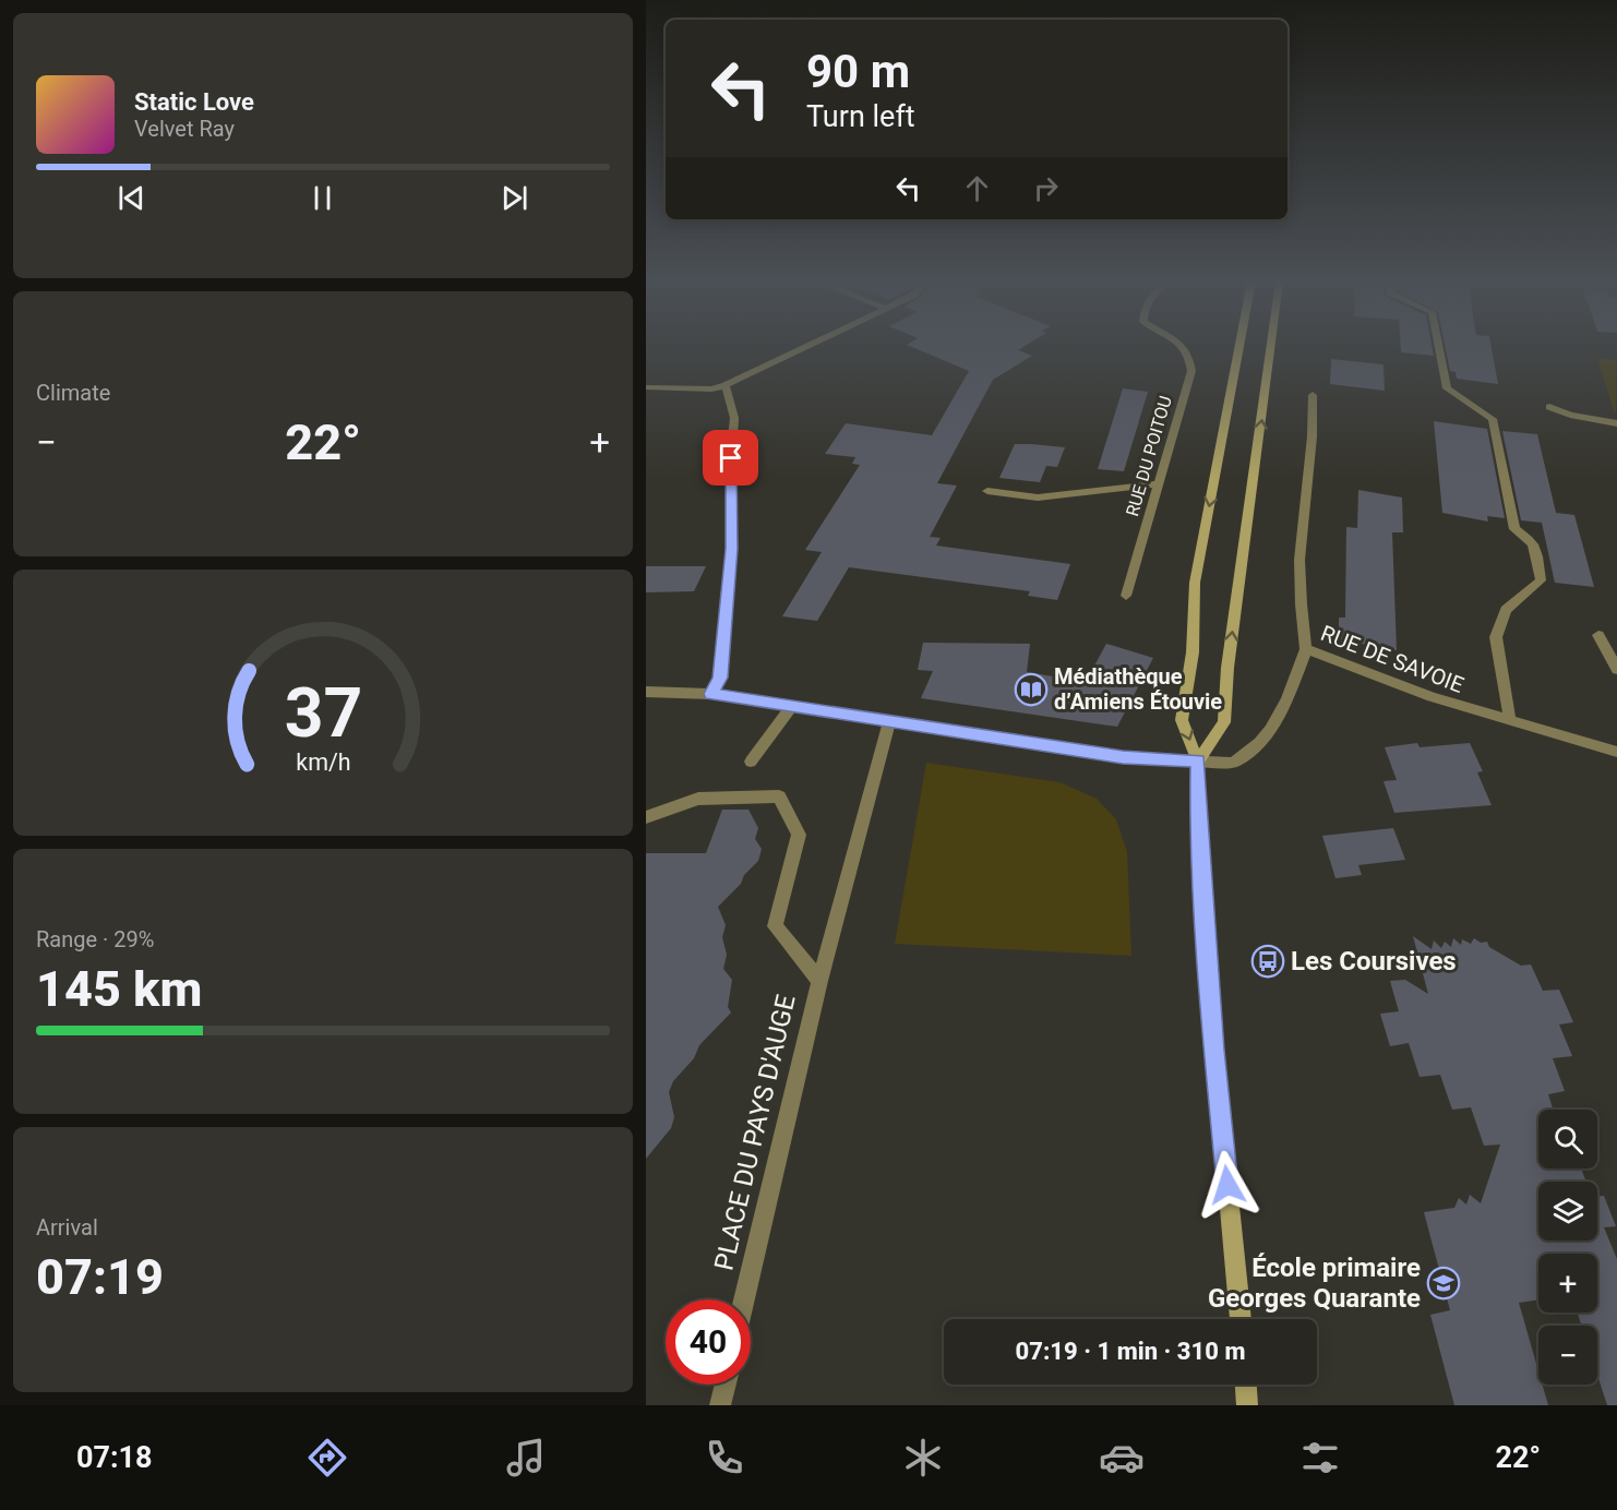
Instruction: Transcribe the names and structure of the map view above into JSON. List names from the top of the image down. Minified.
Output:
{"streets":{"street":["RUE DU POITOU","RUE DE SAVOIE","PLACE DU PAYS D'AUGE"]},"places":{"library":["Médiathèque d’Amiens Étouvie"],"bus stop":["Les Coursives"],"school or university":["École primaire Georges Quarante"]},"page":{"turn":["90 m","Turn left"],"song":["Static Love","Velvet Ray"],"tile":["Climate",["Range · 29%","145 km"],["Arrival","07:19"]],"heat":["−","22°","+"],"map_buttons":["+","−"],"limit":"40","trip":"07:19 · 1 min · 310 m","tabs":["07:18","22°"],"gauge":["37","km/h"]}}
